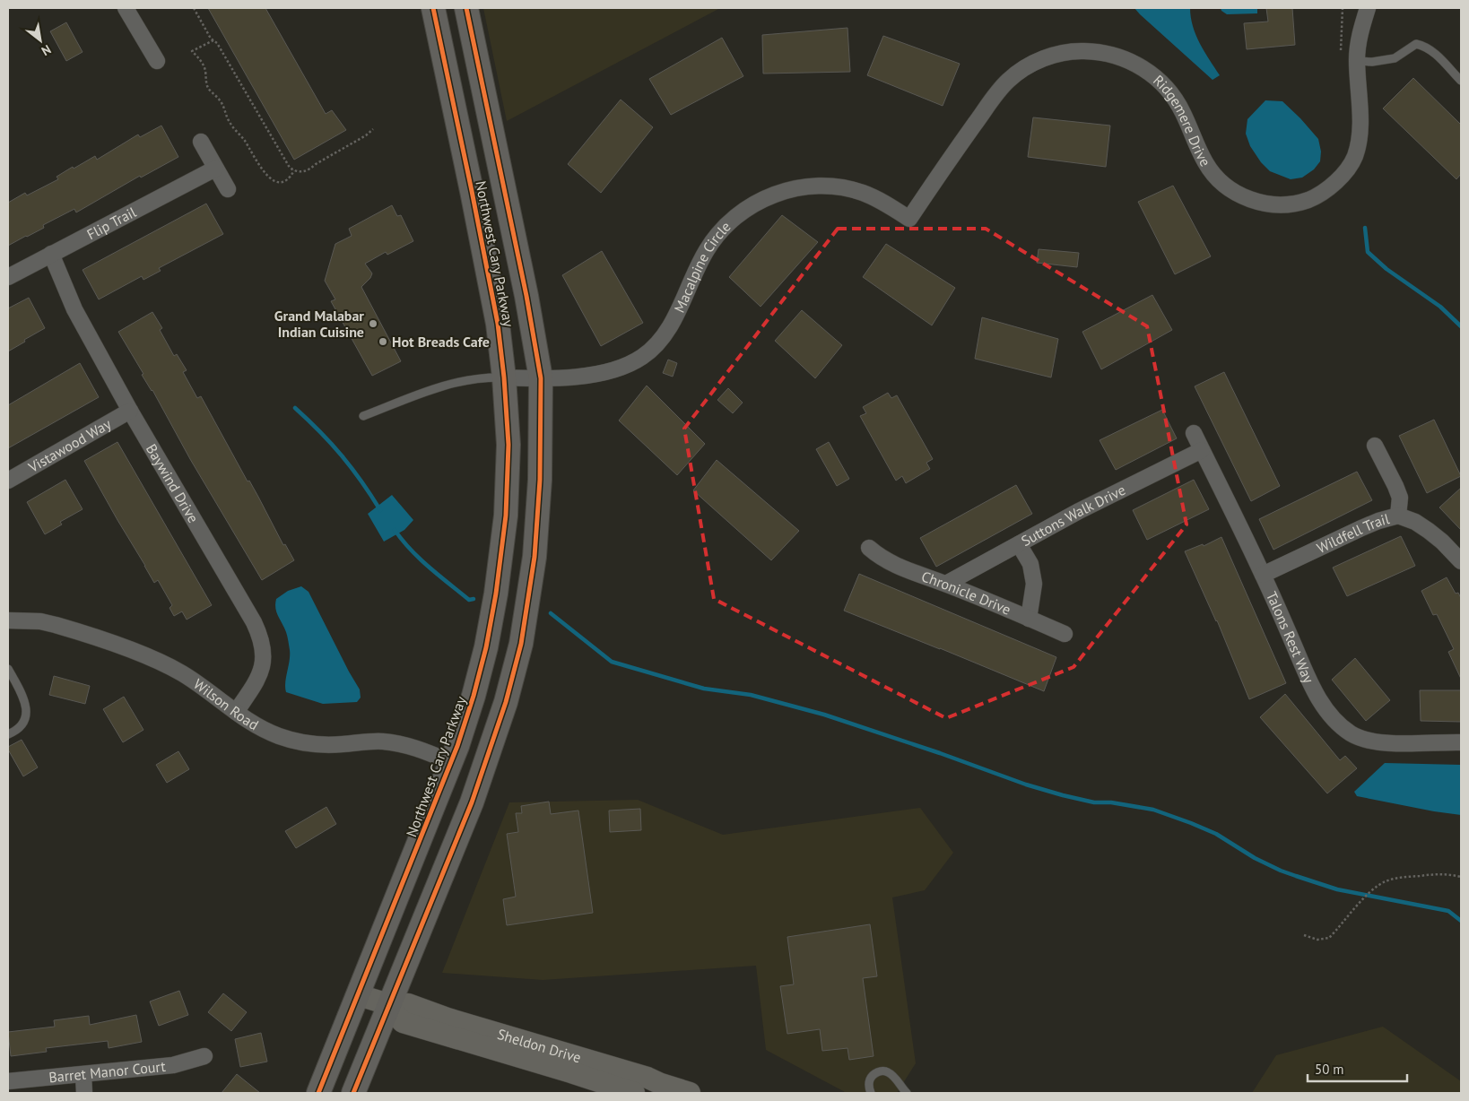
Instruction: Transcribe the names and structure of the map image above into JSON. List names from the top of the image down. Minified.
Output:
{"streets":{"main road":["Northwest Cary Parkway"],"street":["Ridgemere Drive","Flip Trail","Macalpine Circle","Vistawood Way","Baywind Drive","Suttons Walk Drive","Wildfell Trail","Chronicle Drive","Talons Rest Way","Wilson Road","Sheldon Drive","Barret Manor Court"]},"crossings":[["Ridgemere Drive","Macalpine Circle"],["Flip Trail","Baywind Drive"],["Northwest Cary Parkway","Macalpine Circle"],["Northwest Cary Parkway","Wilson Road"],["Northwest Cary Parkway","Sheldon Drive"],["Vistawood Way","Baywind Drive"],["Baywind Drive","Wilson Road"],["Suttons Walk Drive","Chronicle Drive"],["Suttons Walk Drive","Talons Rest Way"],["Wildfell Trail","Talons Rest Way"]],"places":["Grand Malabar Indian Cuisine","Hot Breads Cafe"],"scale_bar":"50 m","north":"bottom right"}
